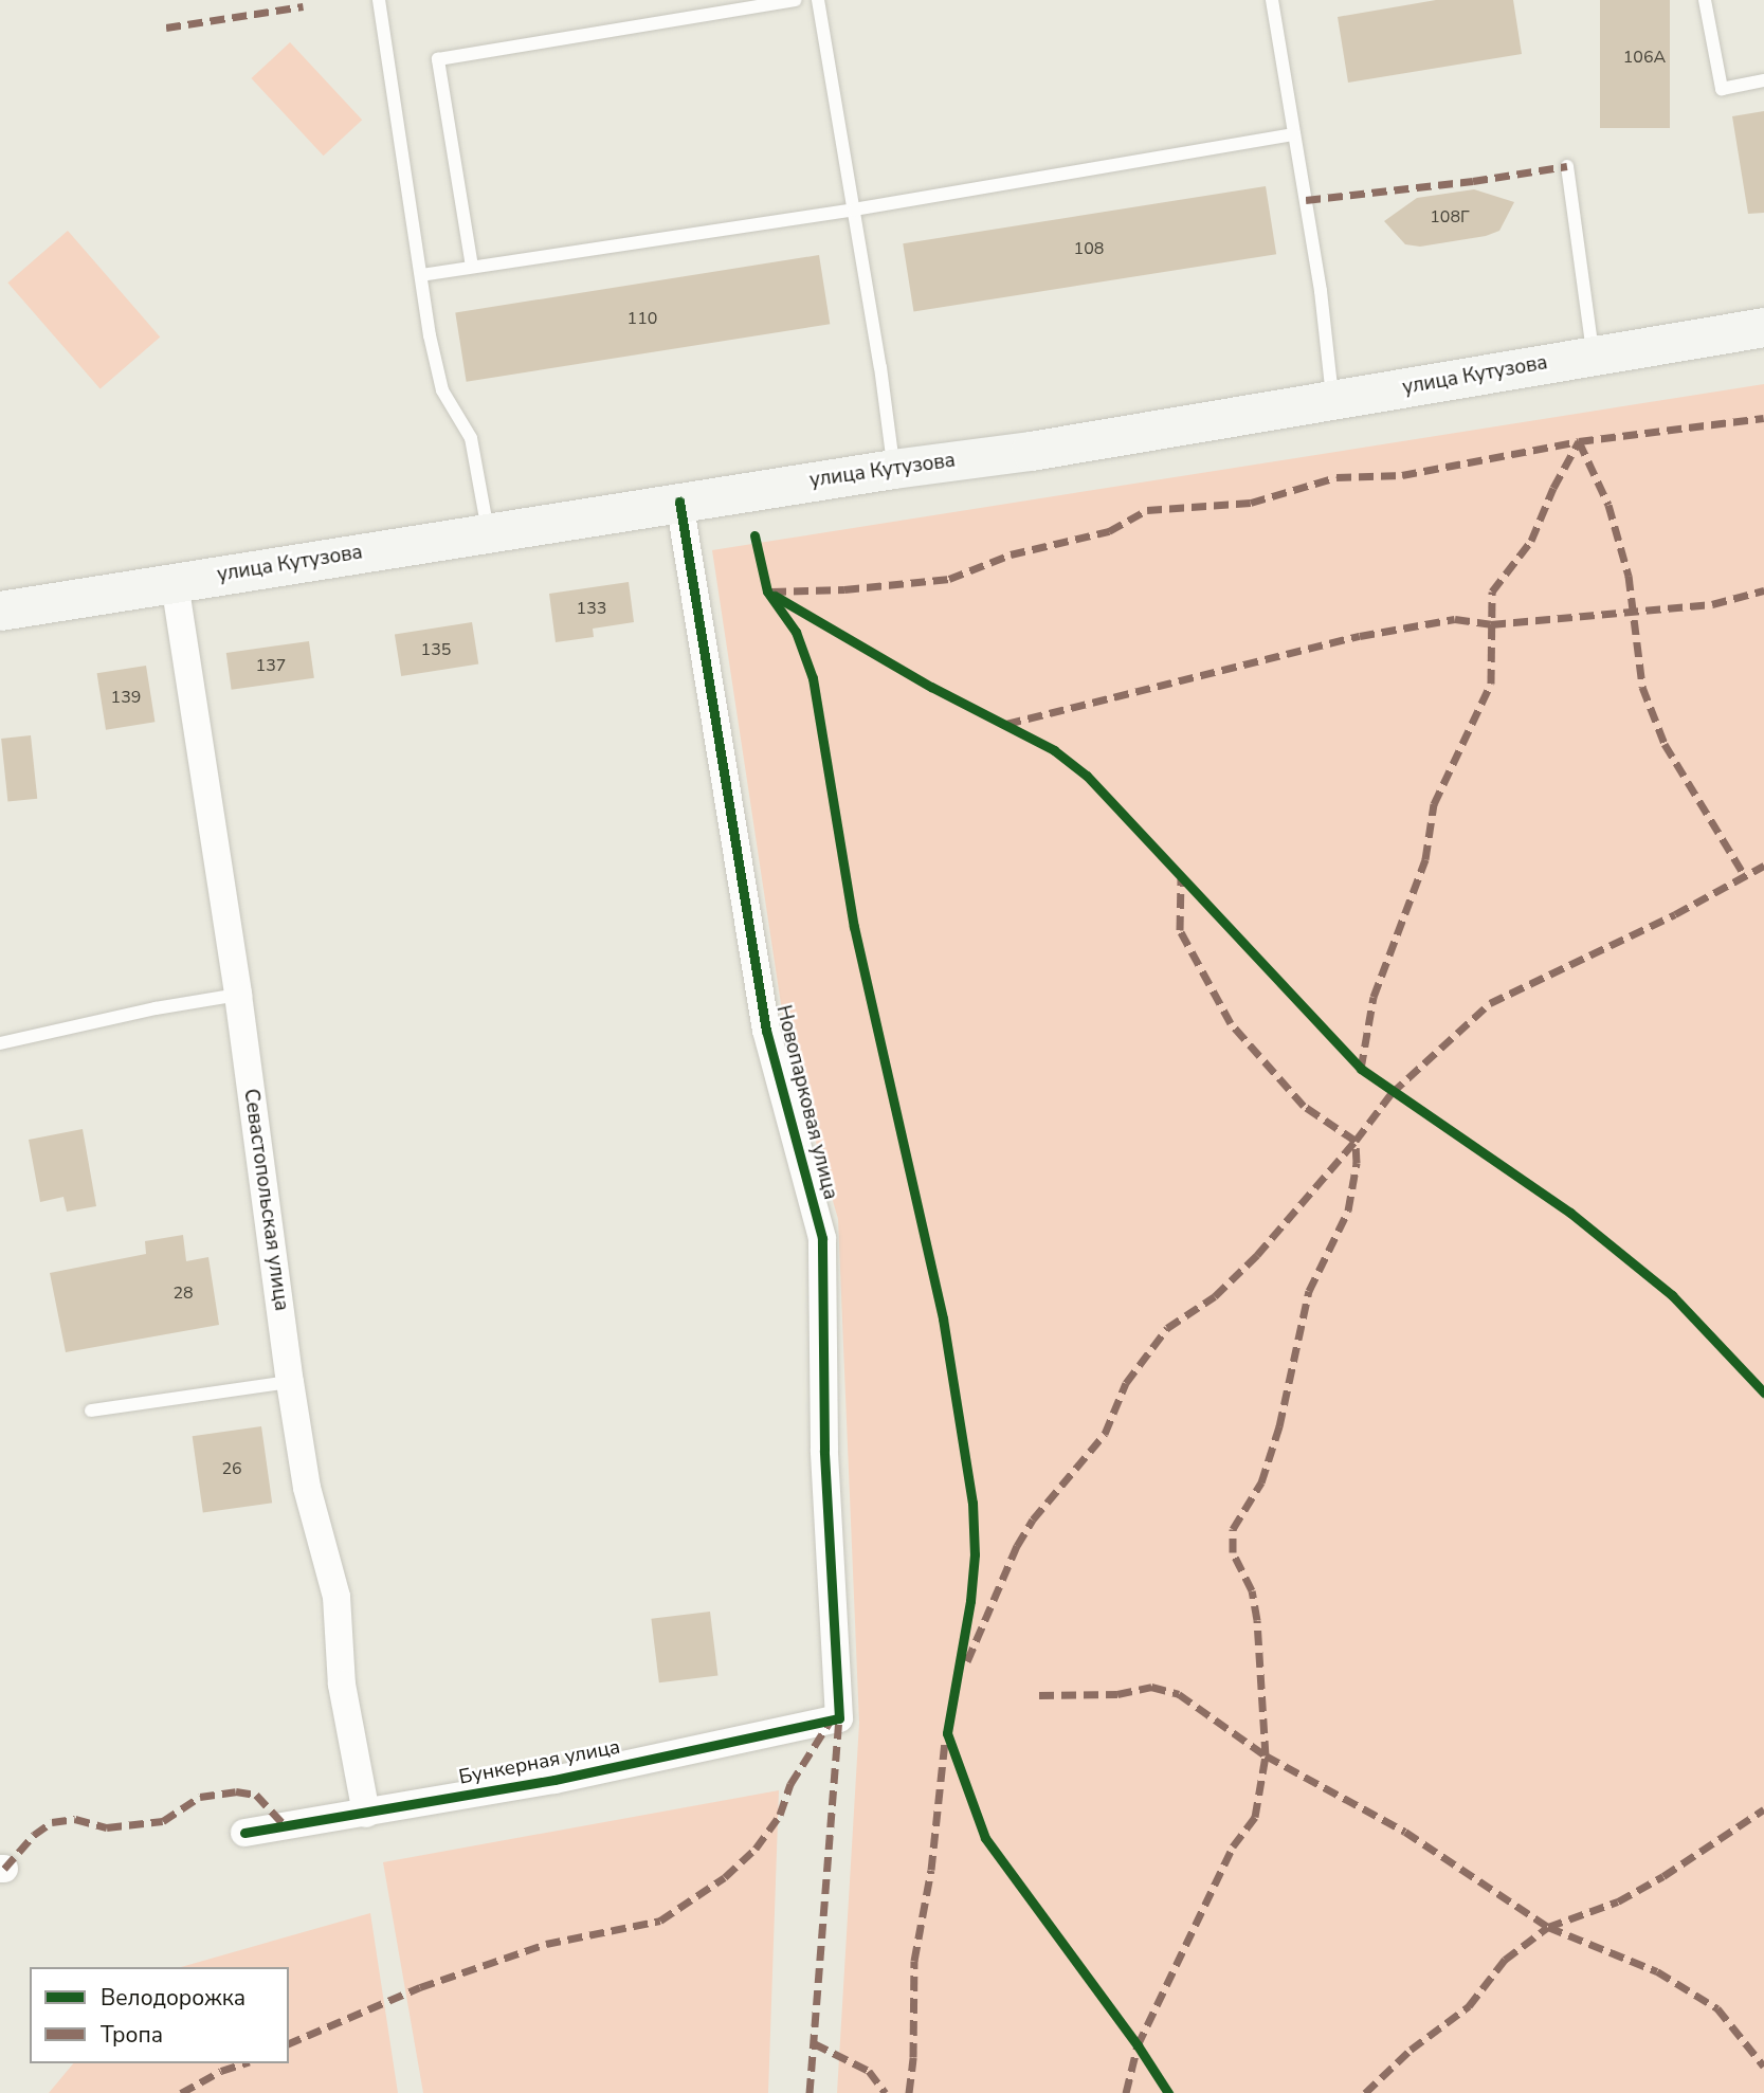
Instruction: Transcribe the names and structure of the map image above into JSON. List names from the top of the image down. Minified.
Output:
{"streets":{"main road":["улица Кутузова"],"street":["Новопарковая улица","Севастопольская улица","Бункерная улица"]},"crossings":[["улица Кутузова","Новопарковая улица"],["улица Кутузова","Севастопольская улица"],["Новопарковая улица","Бункерная улица"],["Севастопольская улица","Бункерная улица"]],"house_numbers":["106А","108Г","108","110","133","135","137","139","28","26"],"legend":["Велодорожка","Тропа"]}
